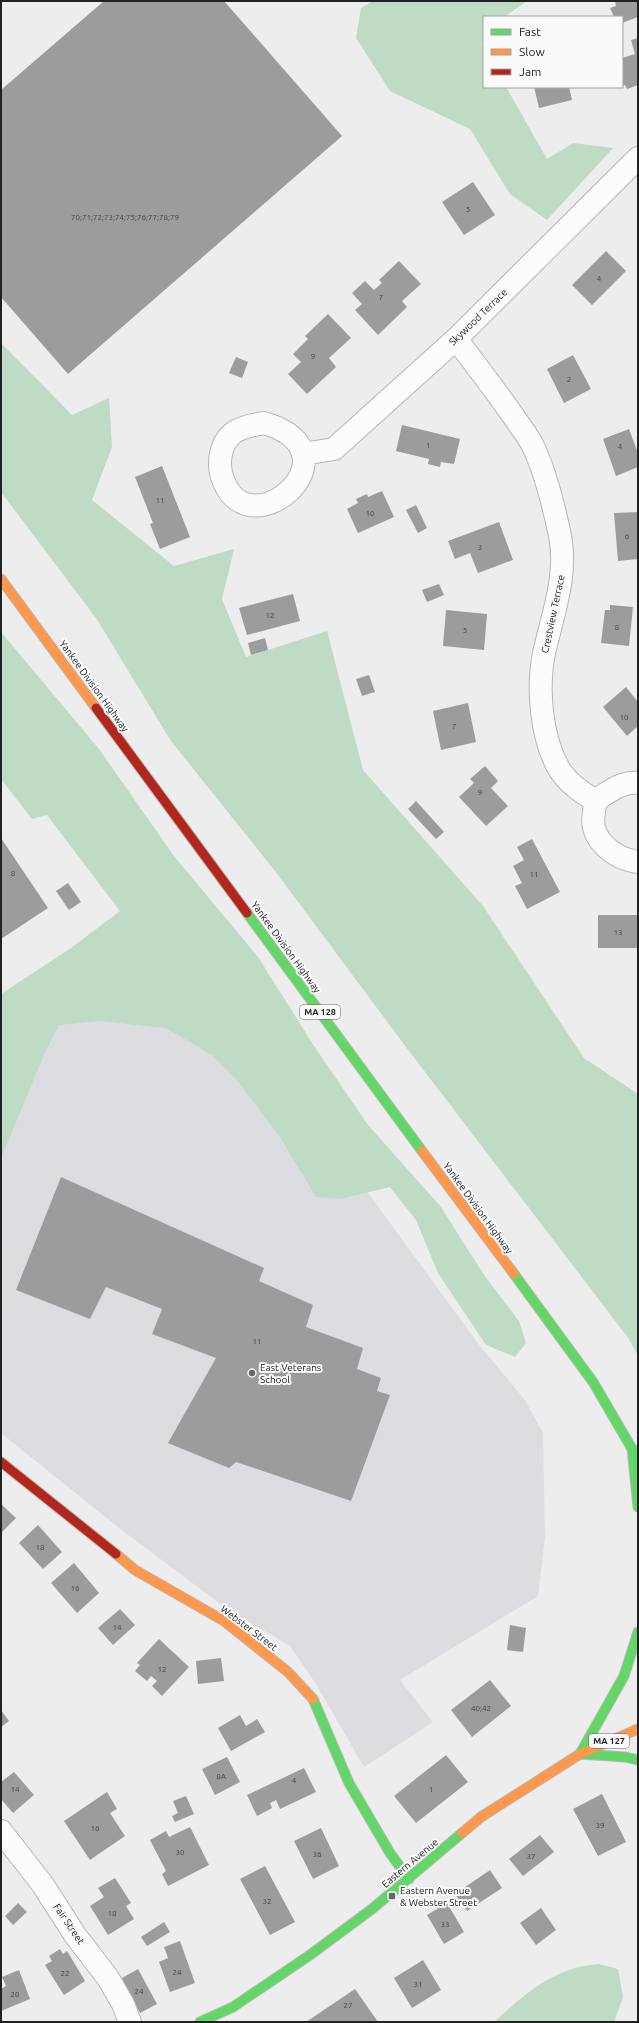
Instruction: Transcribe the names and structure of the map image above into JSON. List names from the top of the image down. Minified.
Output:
{"streets":{"main road":["Yankee Division Highway","MA 128","Webster Street","MA 127","Eastern Avenue"],"street":["Skywood Terrace","Crestview Terrace","Fair Street"]},"crossings":[["Skywood Terrace","Crestview Terrace"],["Yankee Division Highway","MA 128"],["Webster Street","Eastern Avenue"]],"places":{"other":["East Veterans School"],"transit":["Eastern Avenue & Webster Street"]},"house_numbers":["5","70;71;72;73;74;75;76;77;78;79","4","7","9","2","1","4","11","10","6","3","12","8","5","10","7","9","8","11","13","11","18","16","14","12","40;42","8A","4","14","1","39","16","30","36","37","32","18","33","24","22","31","24","20","27"],"legend":["Fast","Slow","Jam"]}
